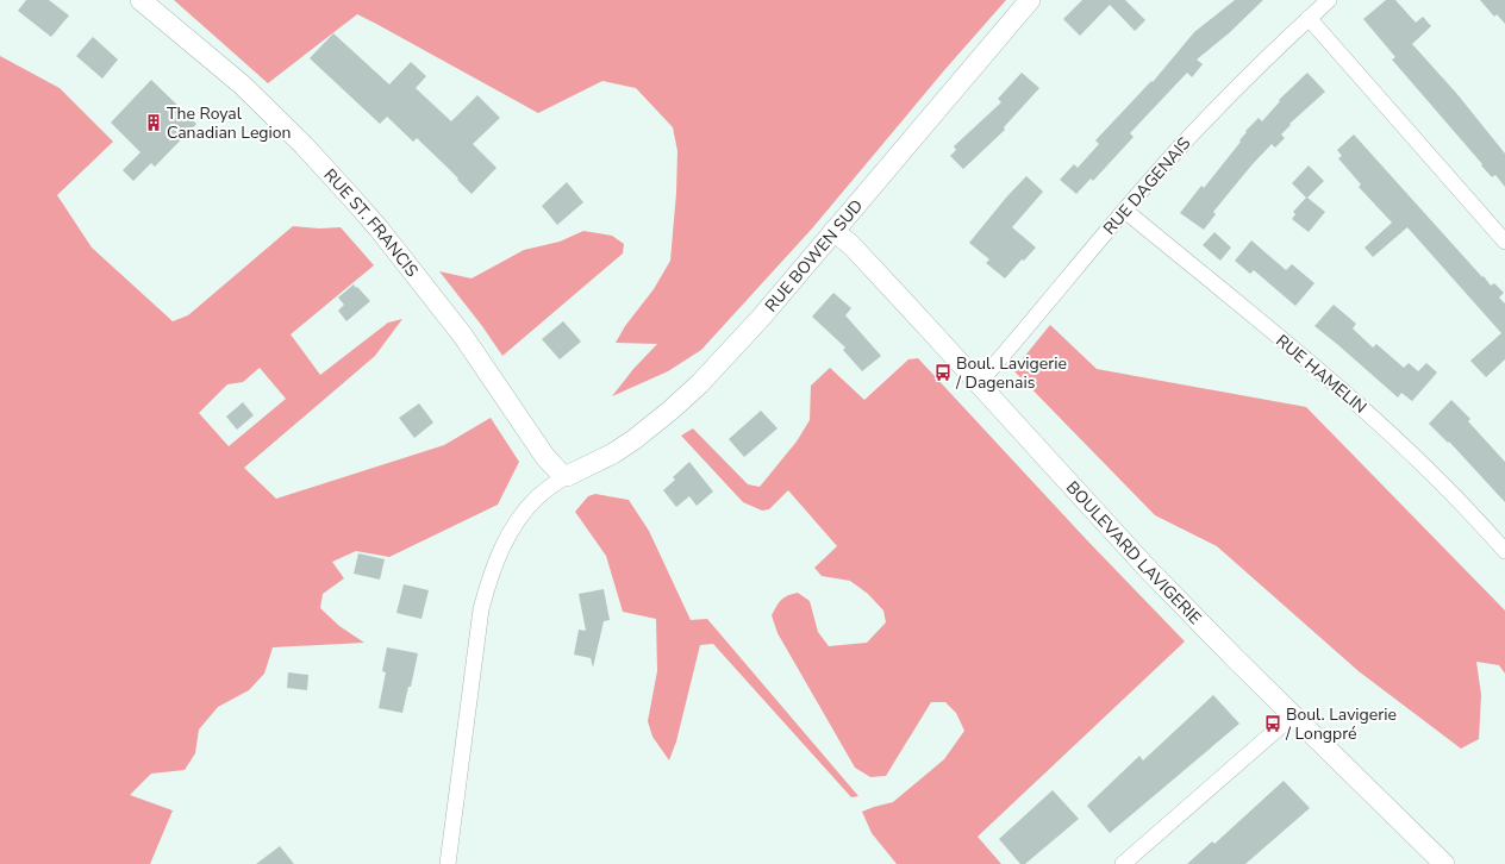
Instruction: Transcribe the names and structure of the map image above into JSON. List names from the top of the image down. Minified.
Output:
{"streets":{"street":["RUE DAGENAIS","RUE ST. FRANCIS","RUE BOWEN SUD","RUE HAMELIN","BOULEVARD LAVIGERIE"]},"crossings":[["RUE DAGENAIS","RUE HAMELIN"],["RUE DAGENAIS","BOULEVARD LAVIGERIE"],["RUE ST. FRANCIS","RUE BOWEN SUD"],["RUE BOWEN SUD","BOULEVARD LAVIGERIE"]],"places":{"building":["The Royal Canadian Legion"],"bus stop":["Boul. Lavigerie / Dagenais","Boul. Lavigerie / Longpré"]}}
